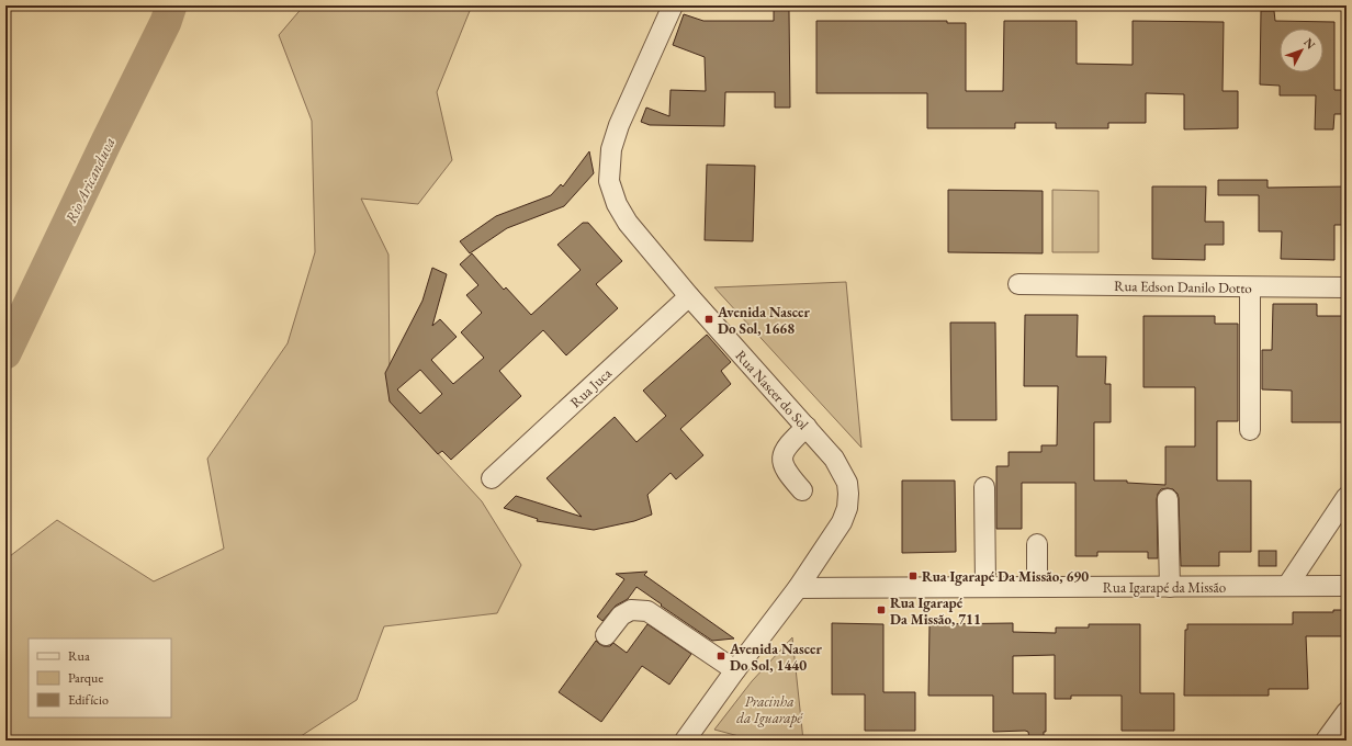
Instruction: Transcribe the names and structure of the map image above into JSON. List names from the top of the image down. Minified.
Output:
{"streets":{"street":["Rua Edson Danilo Dotto","Rua Juca","Rua Nascer do Sol","Rua Igarapé da Missão"]},"crossings":[["Rua Juca","Rua Nascer do Sol"],["Rua Nascer do Sol","Rua Igarapé da Missão"]],"water":["Rio Aricanduva"],"parks":["Pracinha da Iguarapé"],"places":{"transit":["Avenida Nascer Do Sol, 1668","Rua Igarapé Da Missão, 690","Rua Igarapé Da Missão, 711","Avenida Nascer Do Sol, 1440"]},"legend":["Rua","Parque","Edifício"],"north":"top right"}
